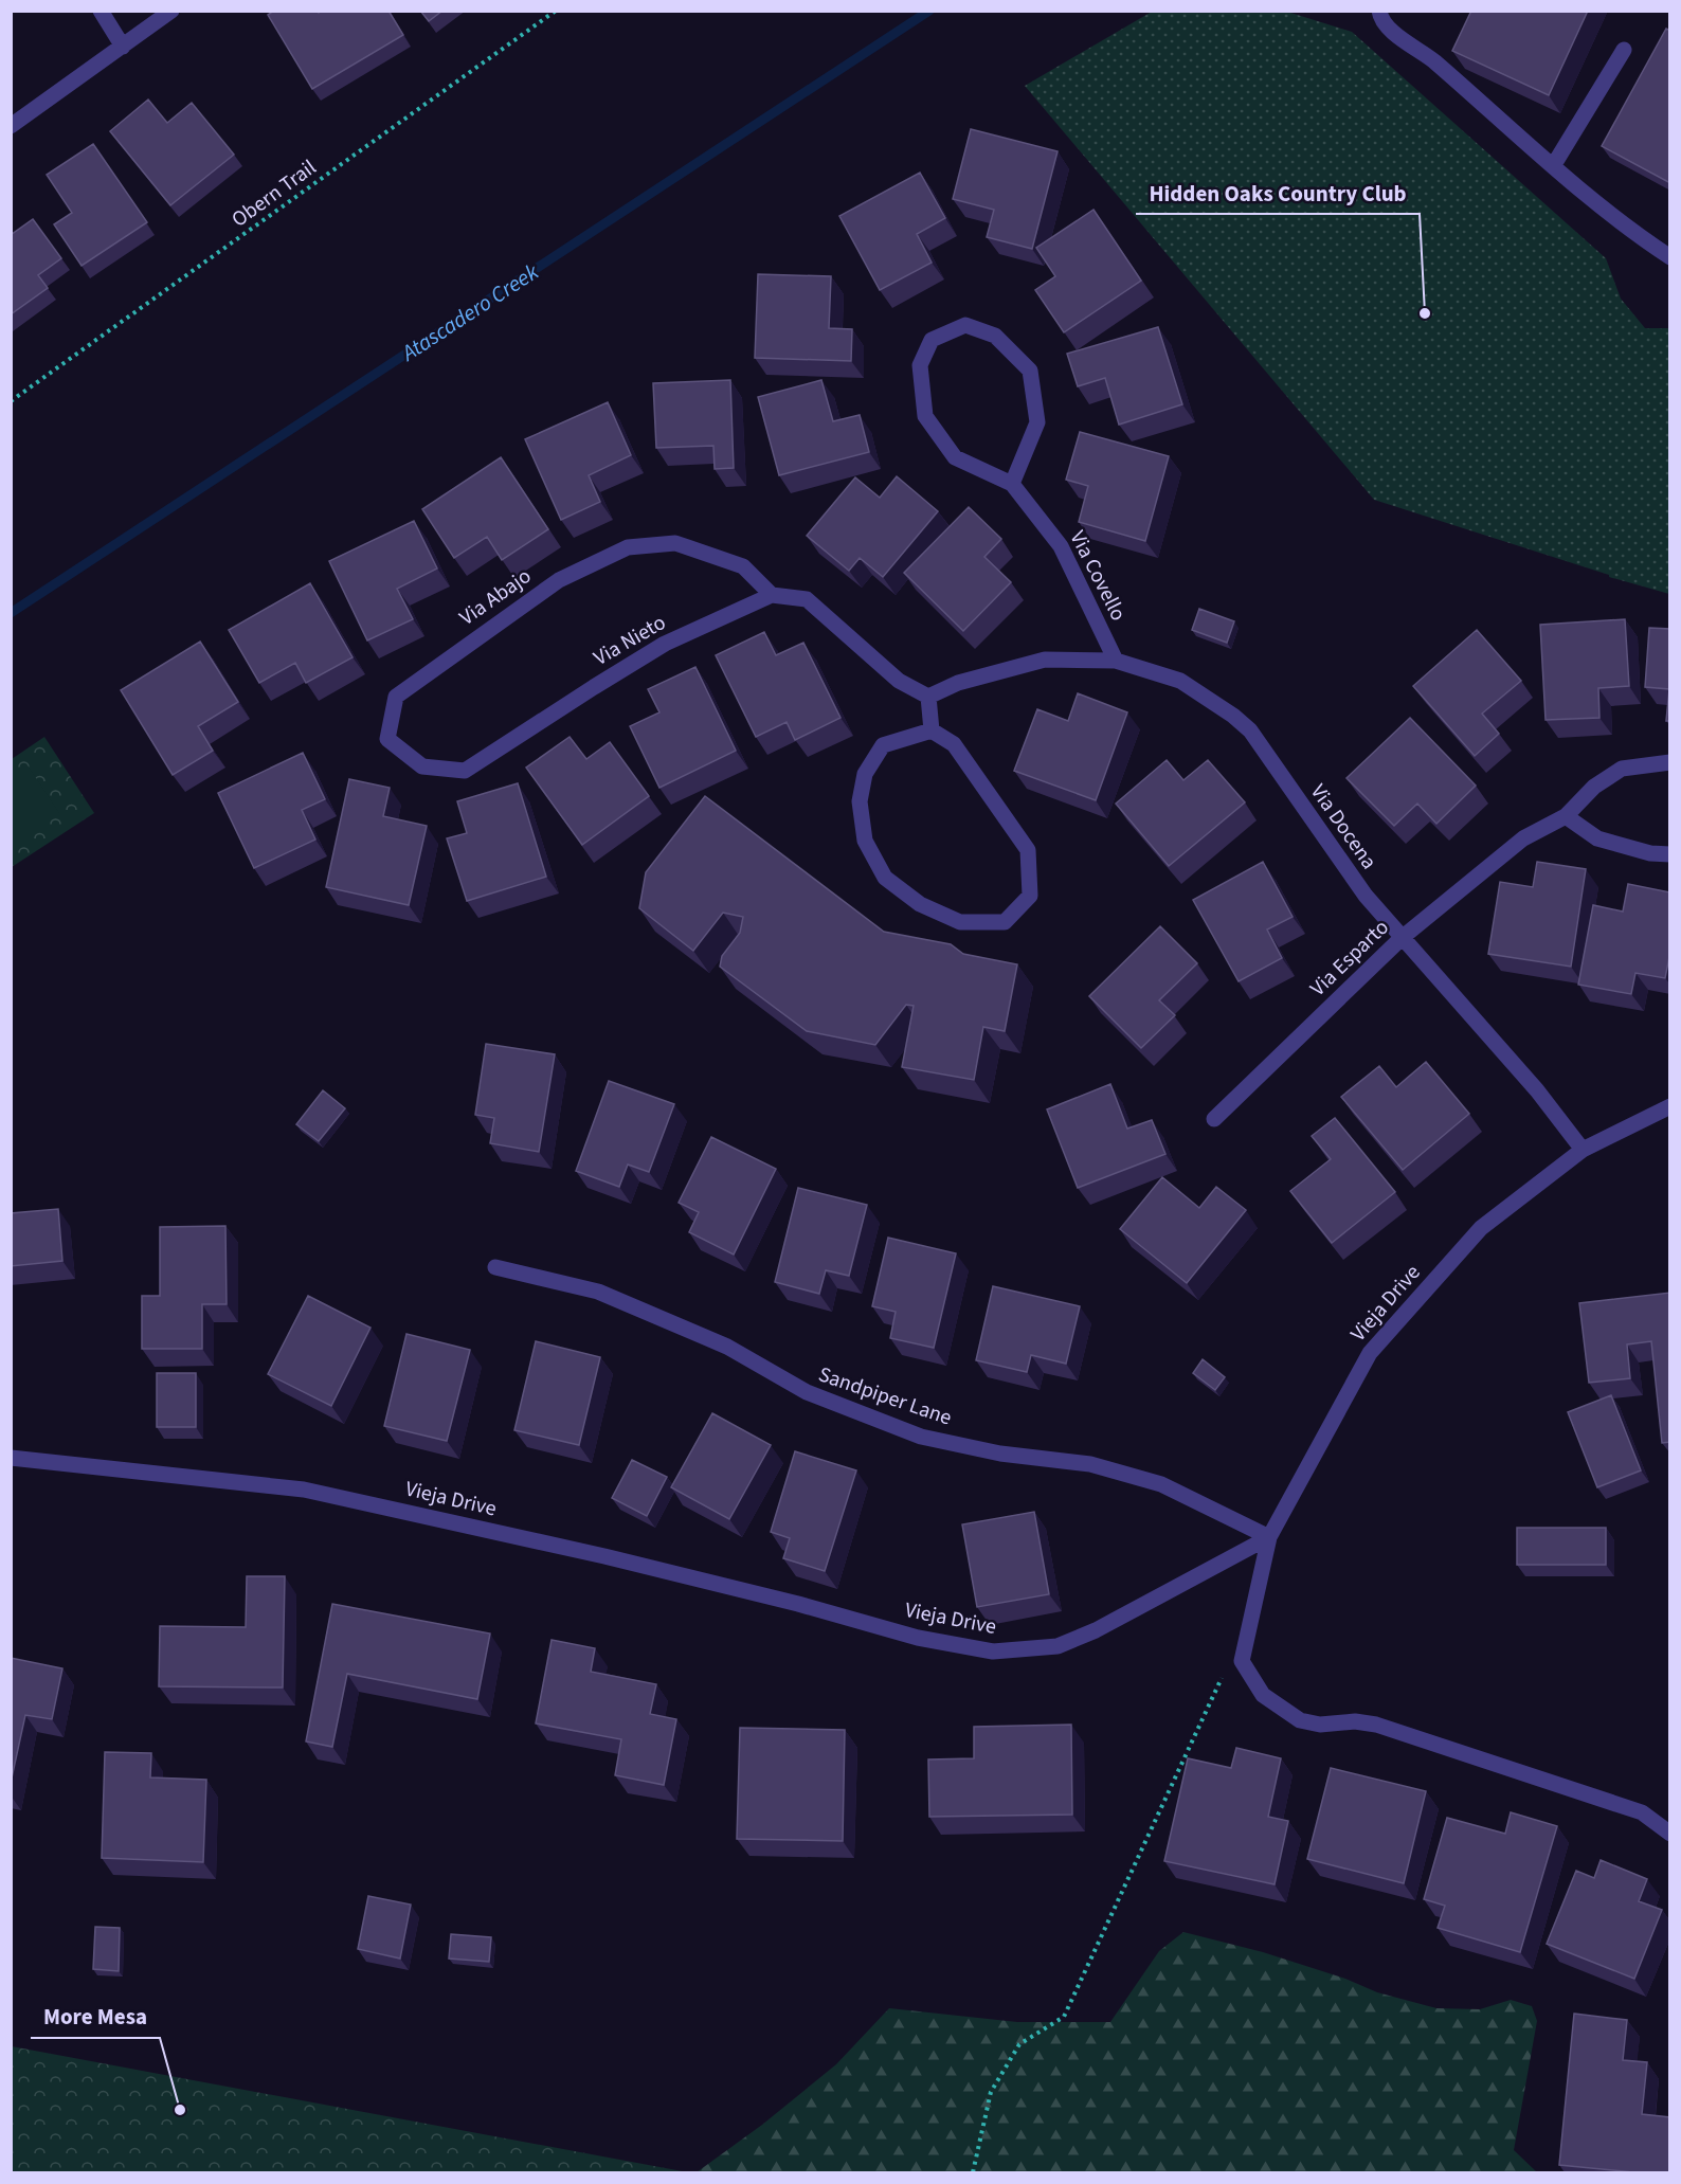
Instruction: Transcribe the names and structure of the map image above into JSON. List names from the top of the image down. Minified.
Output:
{"streets":{"street":["Via Covello","Via Abajo","Via Nieto","Via Docena","Via Esparto","Vieja Drive","Sandpiper Lane"],"path":["Obern Trail"]},"crossings":[["Via Covello","Via Docena"],["Via Abajo","Via Nieto"],["Via Docena","Via Esparto"],["Via Docena","Vieja Drive"],["Vieja Drive","Sandpiper Lane"]],"water":["Atascadero Creek"],"places":["Hidden Oaks Country Club","More Mesa"]}
